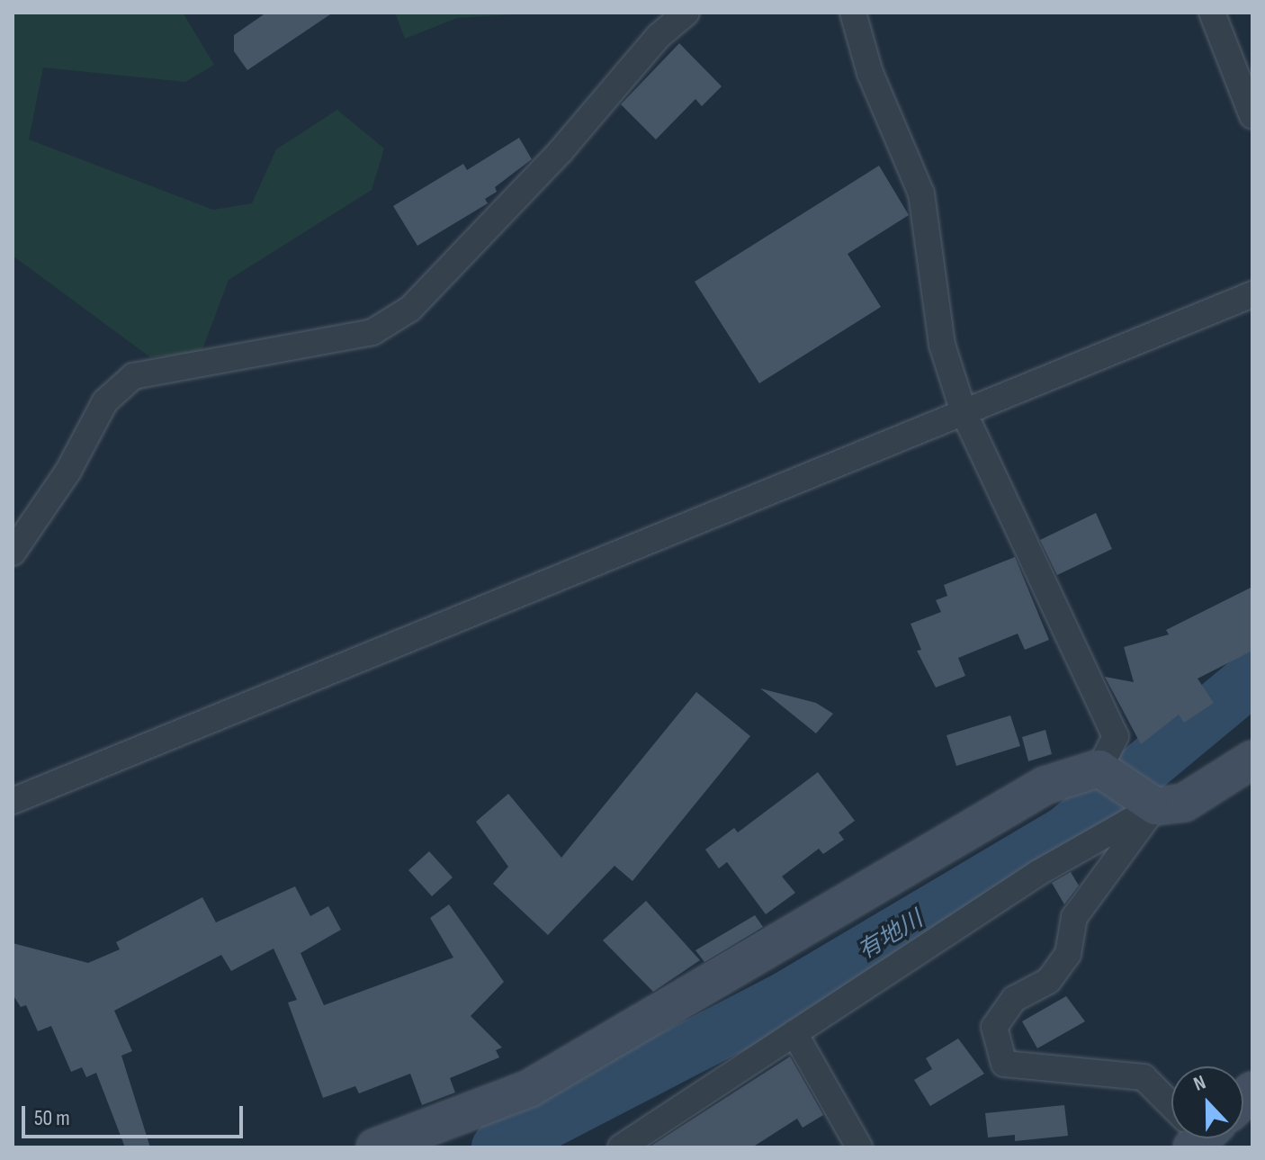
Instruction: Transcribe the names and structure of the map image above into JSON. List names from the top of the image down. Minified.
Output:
{"water":["有地川"],"scale_bar":"50 m","north":"top"}
